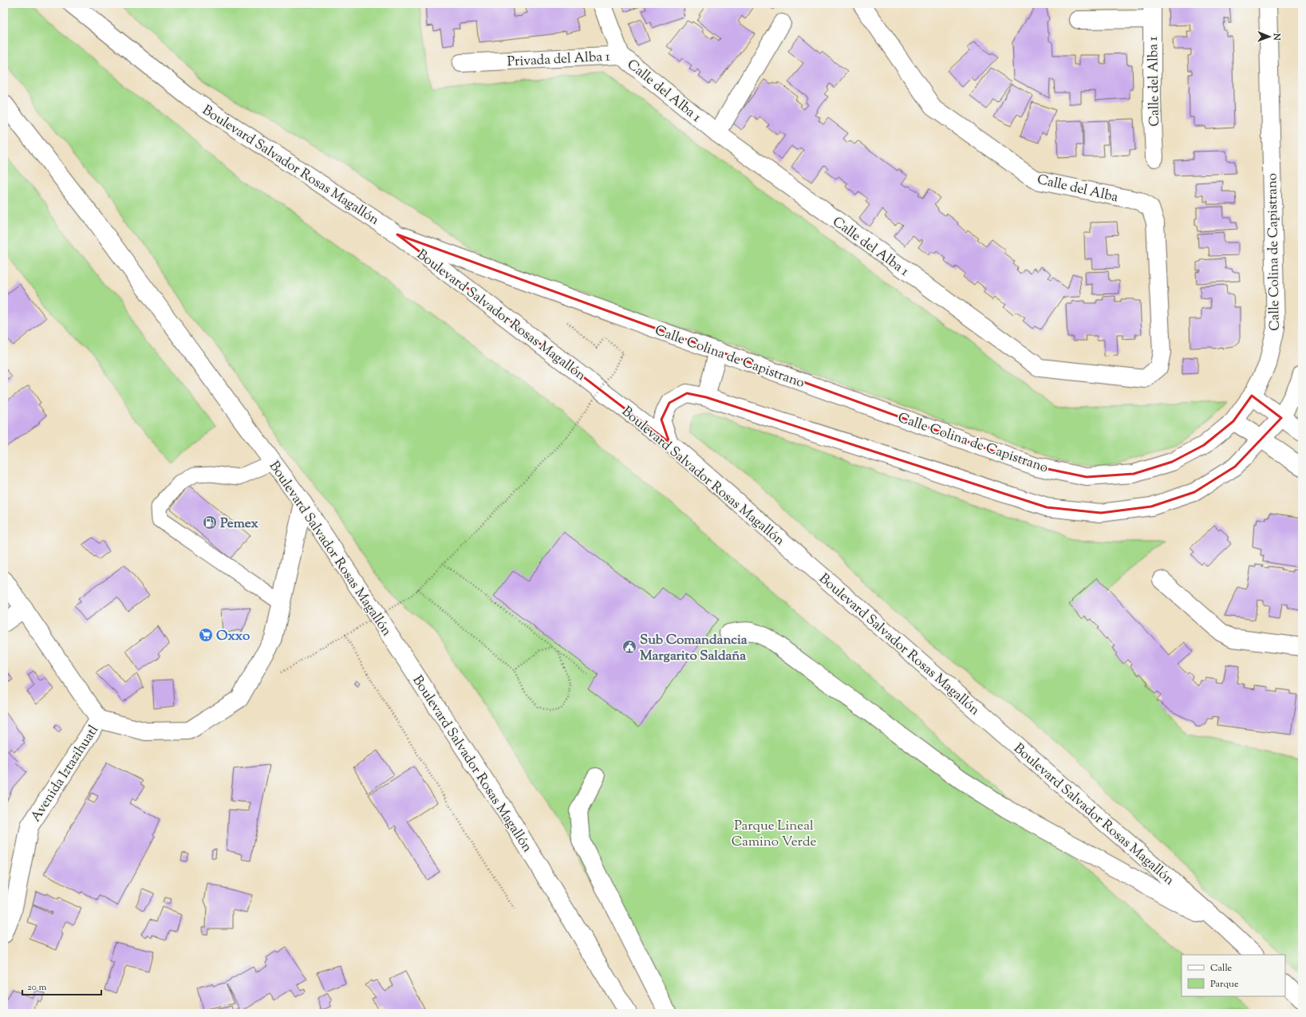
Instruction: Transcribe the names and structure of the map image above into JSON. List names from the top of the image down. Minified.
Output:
{"streets":{"main road":["Privada del Alba 1","Calle del Alba 1","Boulevard Salvador Rosas Magallón","Calle del Alba","Calle Colina de Capistrano","Avenida Iztazihuatl"]},"crossings":[["Privada del Alba 1","Calle del Alba 1"],["Calle del Alba 1","Calle del Alba"],["Boulevard Salvador Rosas Magallón","Calle Colina de Capistrano"],["Boulevard Salvador Rosas Magallón","Avenida Iztazihuatl"]],"parks":["Parque Lineal Camino Verde"],"places":{"fuel station":["Pemex"],"supermarket":["Oxxo"],"public building":["Sub Comandancia Margarito Saldaña"]},"legend":["Calle","Parque"],"scale_bar":"20 m","north":"right"}
